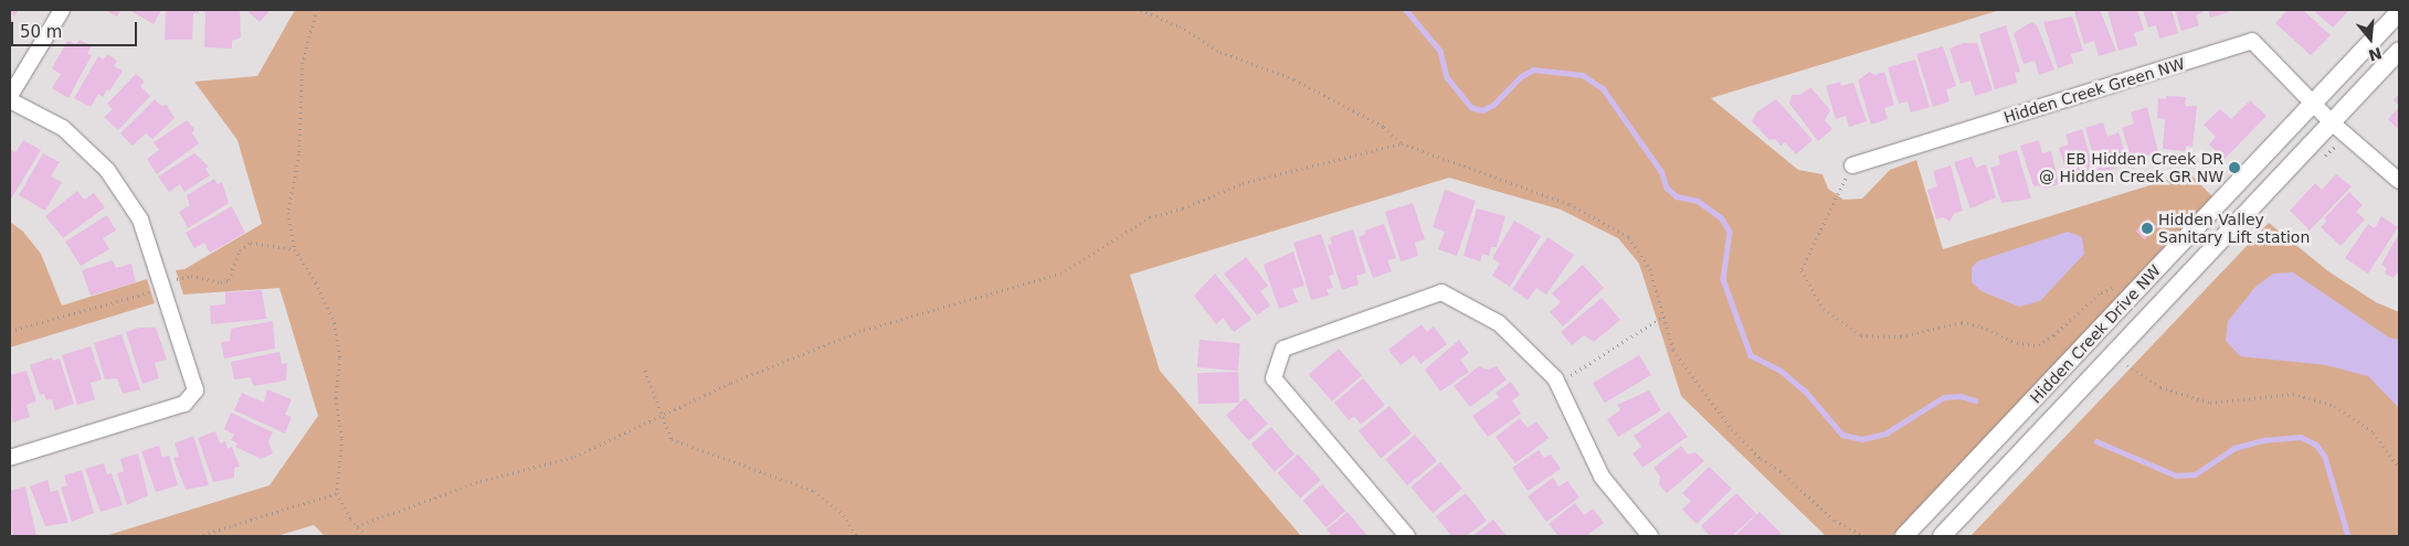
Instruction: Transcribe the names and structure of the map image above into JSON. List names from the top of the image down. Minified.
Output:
{"streets":{"street":["Hidden Creek Green NW","Hidden Creek Drive NW"]},"crossings":[["Hidden Creek Green NW","Hidden Creek Drive NW"]],"places":["EB Hidden Creek DR @ Hidden Creek GR NW","Hidden Valley Sanitary Lift station"],"scale_bar":"50 m","north":"bottom"}
